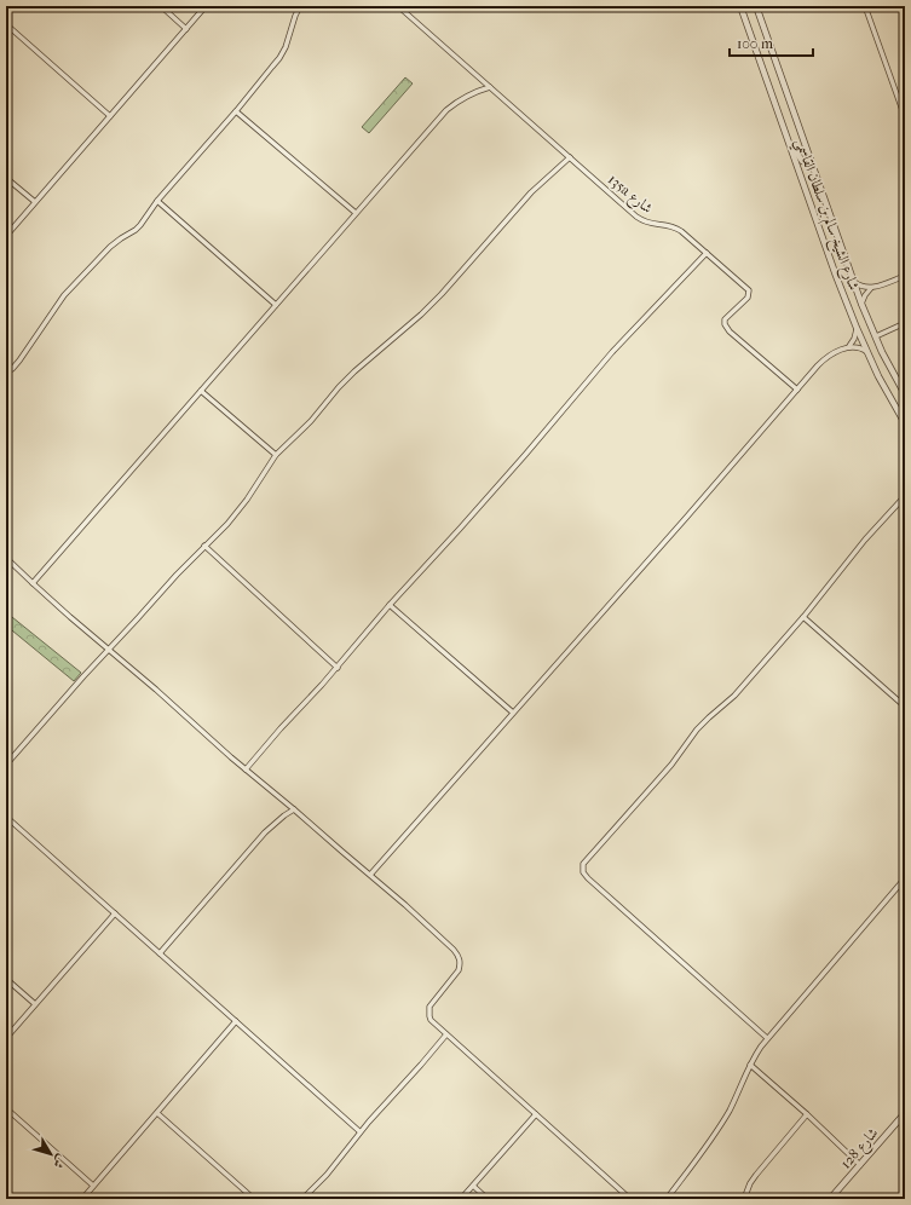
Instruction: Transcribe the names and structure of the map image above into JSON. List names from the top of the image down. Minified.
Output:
{"streets":{"street":["135a شارع","شارع الشيخ سالم بن سلطان القاسمي","شارع 128"]},"scale_bar":"100 m","north":"bottom right"}
